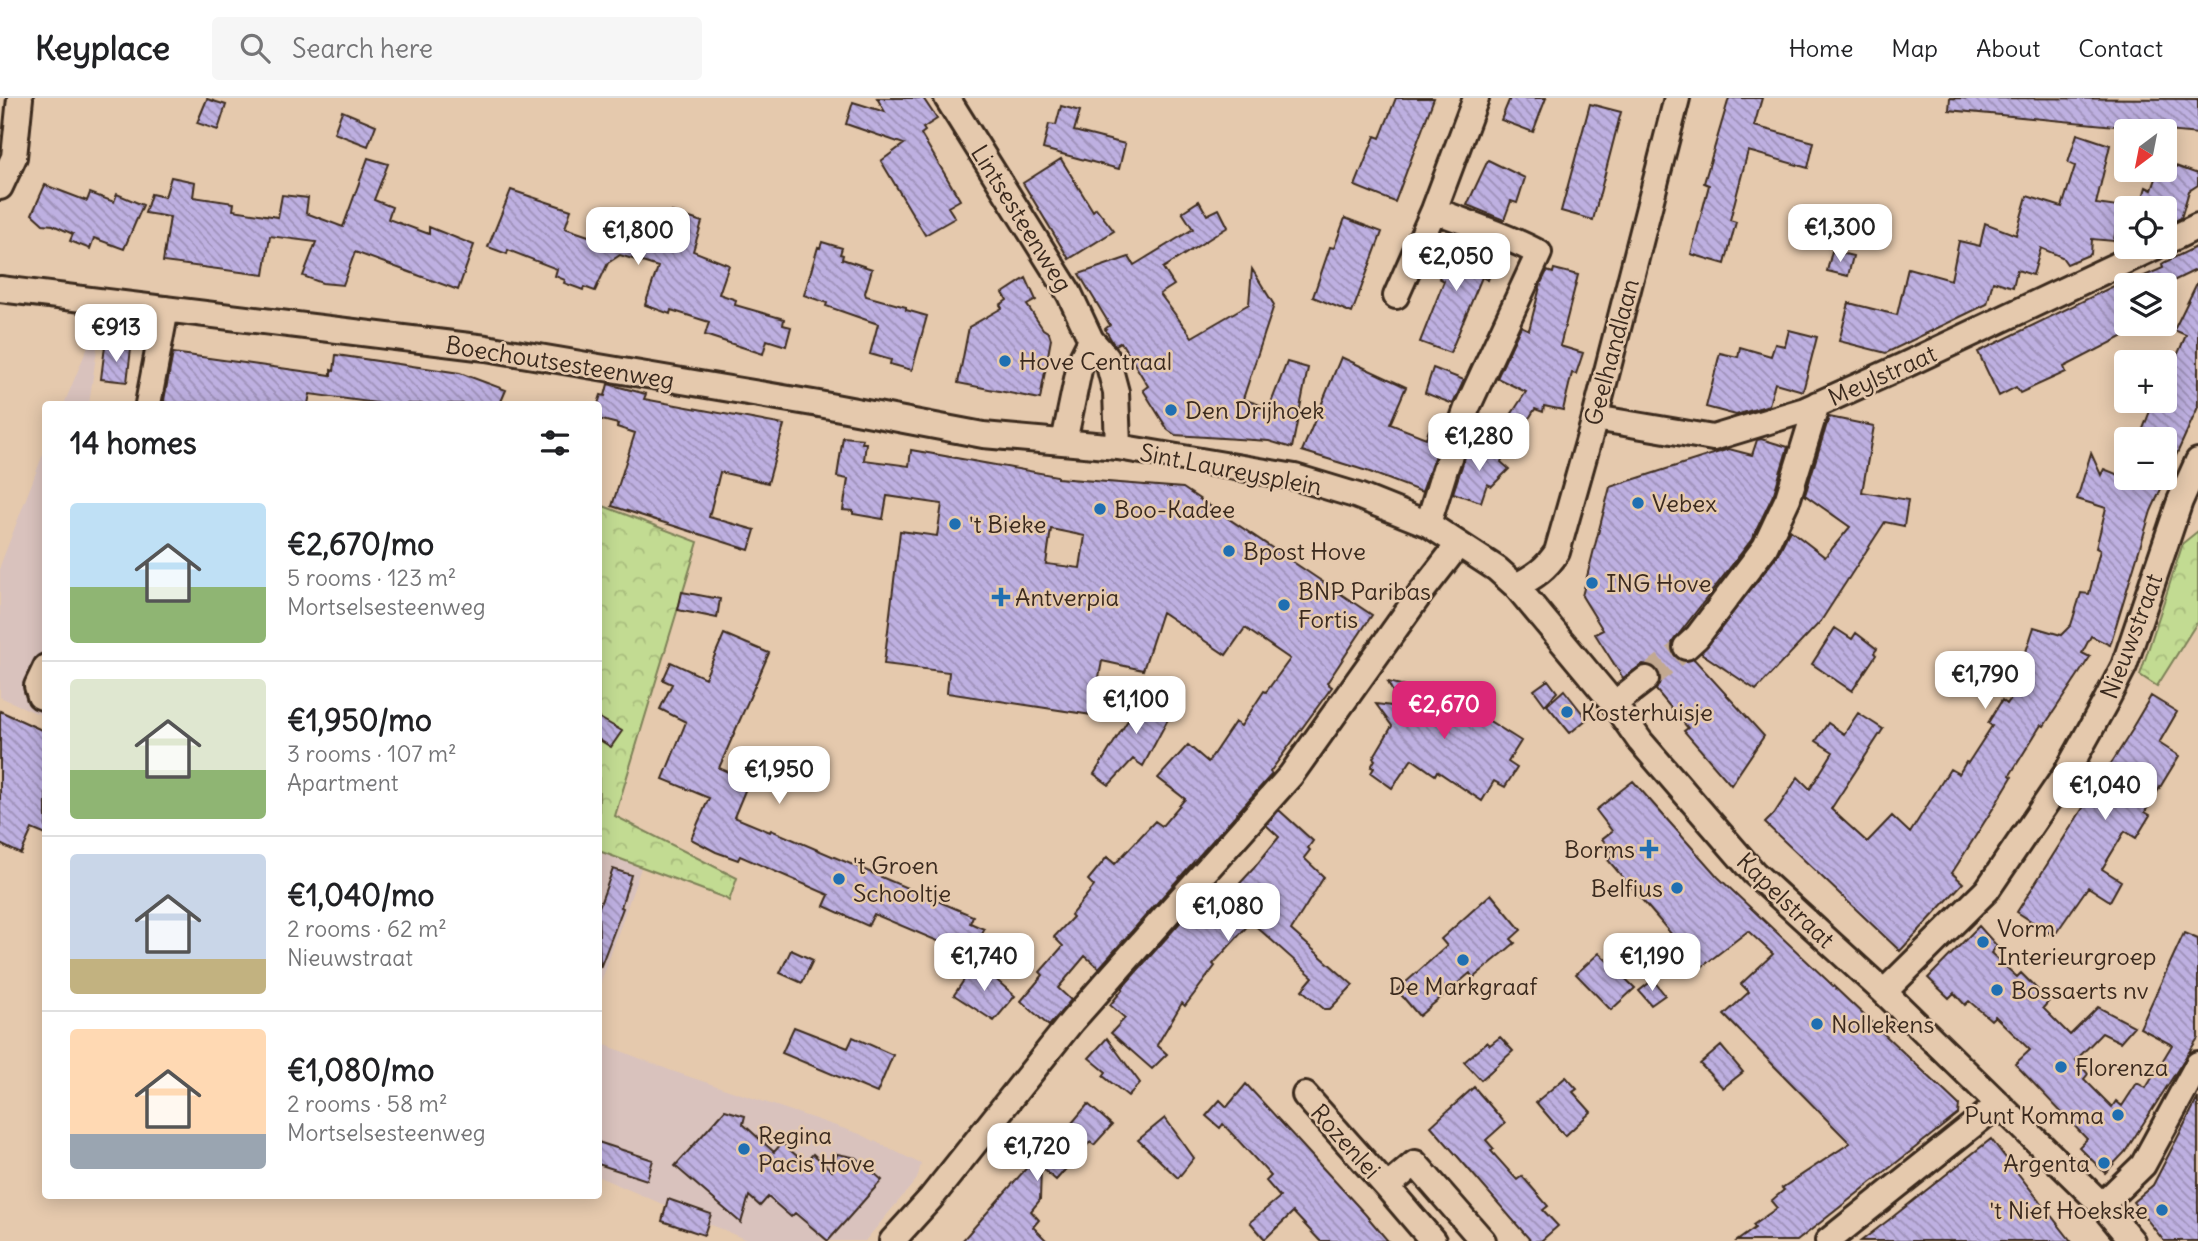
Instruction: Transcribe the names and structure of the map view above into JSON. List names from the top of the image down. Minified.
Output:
{"streets":{"street":["Lintsesteenweg","Geelhandlaan","Boechoutsesteenweg","Meylstraat","Sint Laureysplein","Nieuwstraat","Kapelstraat","Rozenlei"]},"crossings":[["Lintsesteenweg","Boechoutsesteenweg"],["Lintsesteenweg","Sint Laureysplein"],["Geelhandlaan","Meylstraat"],["Geelhandlaan","Kapelstraat"],["Boechoutsesteenweg","Sint Laureysplein"],["Sint Laureysplein","Kapelstraat"],["Nieuwstraat","Kapelstraat"]],"places":{"other":["Hove Centraal","Den Drijhoek","Vebex","Boo-Kadee","'t Bieke","Bpost Hove","ING Hove","BNP Paribas Fortis","Kosterhuisje","'t Groen Schooltje","Belfius","Vorm Interieurgroep","De Markgraaf","Bossaerts nv","Nollekens","Florenza","Punt Komma","Regina Pacis Hove","Argenta","'t Nief Hoekske"],"health":["Antverpia","Borms"]},"north":"bottom left","page":{"header":"Keyplace","search":"Search here","nav":["Home","Map","About","Contact"],"map_buttons":["+","−"],"price":["€1,300","€1,800","€2,050","€913","€1,280","€1,790","€1,100","€2,670","€1,950","€1,040","€1,080","€1,740","€1,190","€1,720"],"heading":"14 homes","list":[{"name":"€2,670/mo","note":"5 rooms · 123 m² · Mortselsesteenweg"},{"name":"€1,950/mo","note":"3 rooms · 107 m² · Apartment"},{"name":"€1,040/mo","note":"2 rooms · 62 m² · Nieuwstraat"},{"name":"€1,080/mo","note":"2 rooms · 58 m² · Mortselsesteenweg"}]}}
